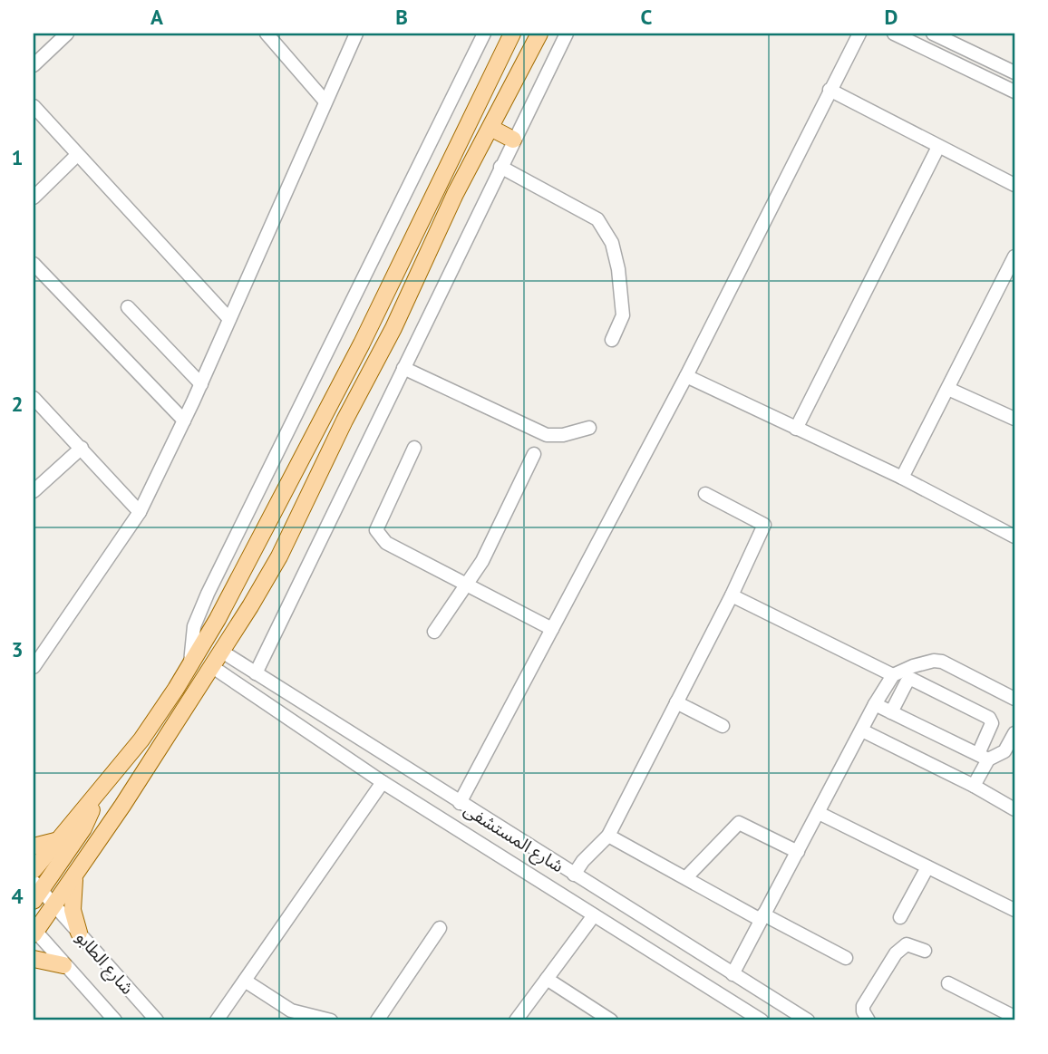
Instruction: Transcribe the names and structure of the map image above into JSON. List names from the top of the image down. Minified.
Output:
{"streets":{"street":["شارع المستشفى","شارع الطابو"]},"grid":{"columns":["A","B","C","D"],"rows":["1","2","3","4"]}}
